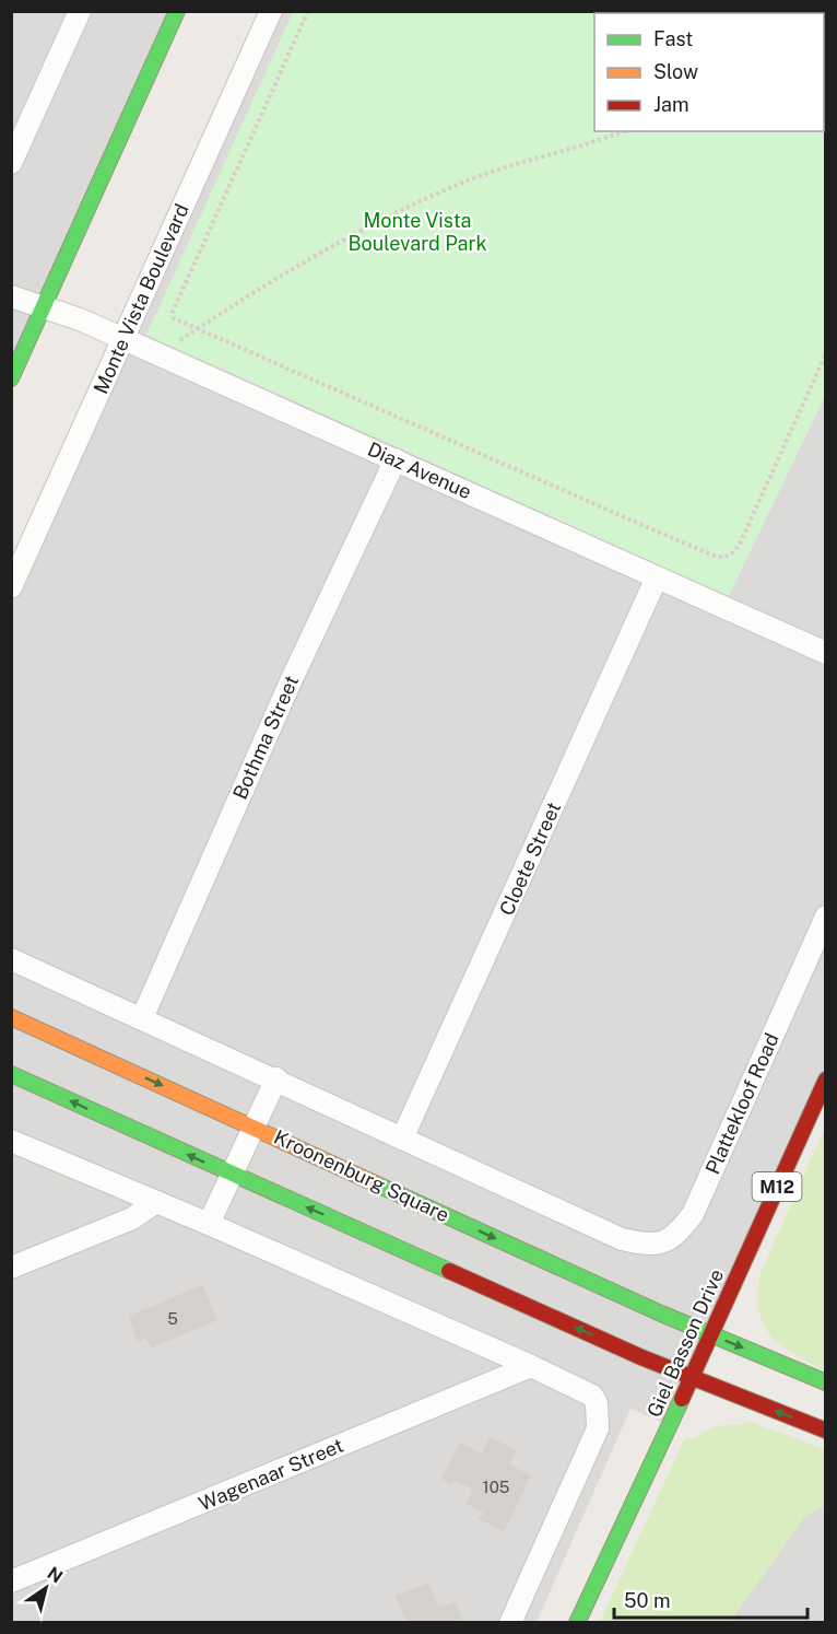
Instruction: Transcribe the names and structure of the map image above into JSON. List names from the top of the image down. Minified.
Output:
{"streets":{"street":["Monte Vista Boulevard","Diaz Avenue","Bothma Street","Cloete Street","Plattekloof Road","Kroonenburg Square","M12","Giel Basson Drive","Wagenaar Street"]},"crossings":[["Monte Vista Boulevard","Diaz Avenue"],["Diaz Avenue","Bothma Street"],["Diaz Avenue","Cloete Street"],["Cloete Street","Plattekloof Road"],["Kroonenburg Square","Giel Basson Drive"]],"parks":["Monte Vista Boulevard Park"],"house_numbers":["5","105"],"legend":["Fast","Slow","Jam"],"scale_bar":"50 m","north":"top right"}
